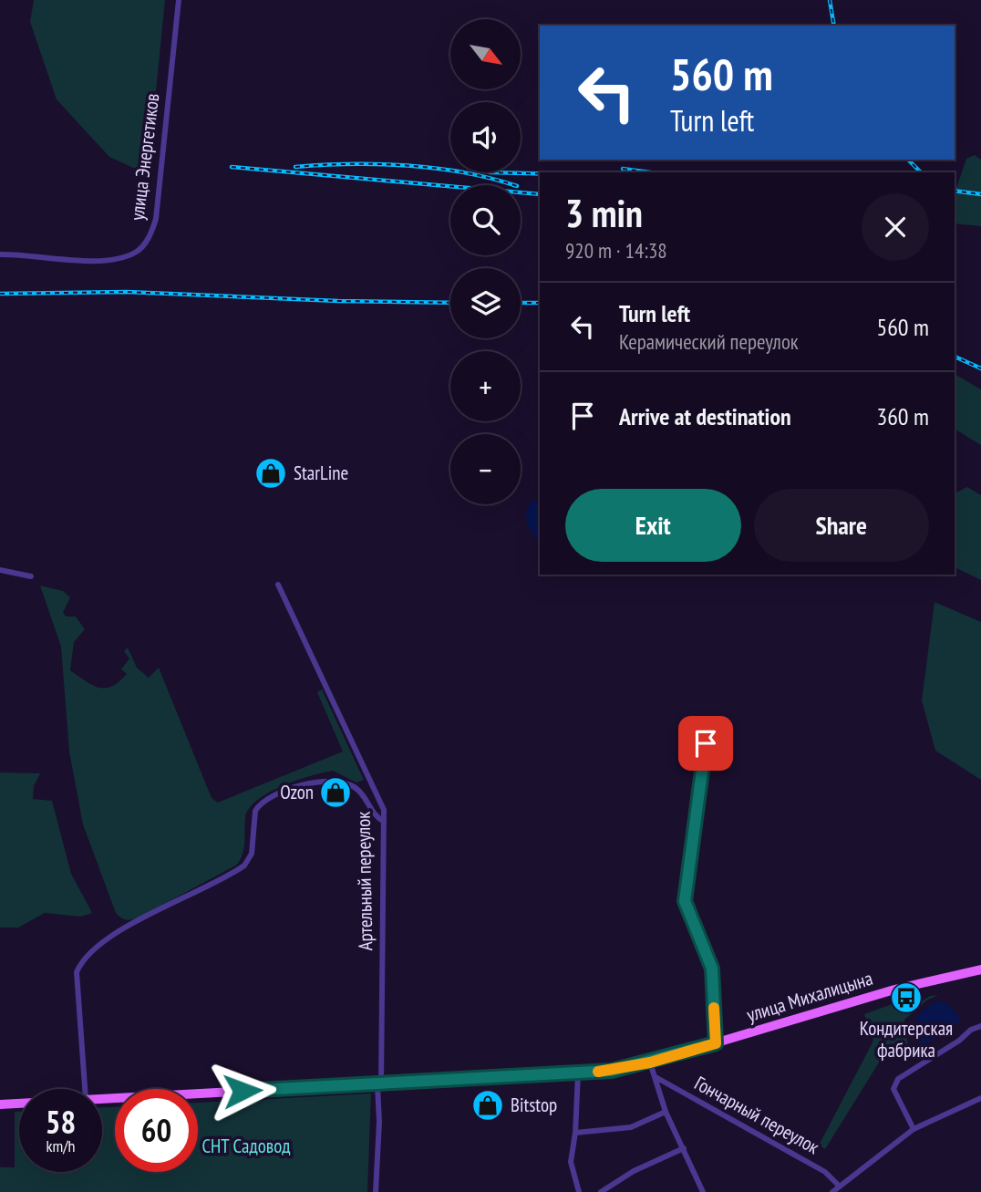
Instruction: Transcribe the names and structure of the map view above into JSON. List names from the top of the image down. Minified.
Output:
{"streets":{"main road":["улица Михалицына"],"street":["улица Энергетиков","Артельный переулок","Гончарный переулок"]},"crossings":[["Артельный переулок","улица Михалицына"]],"parks":["СНТ Садовод"],"places":{"shop":["StarLine","Ozon","Bitstop"],"bus stop":["Кондитерская фабрика"]},"north":"bottom right","page":{"map_buttons":["+","−"],"turn":["560 m","Turn left"],"heading":["3 min","920 m · 14:38"],"list":[{"name":"Turn left","note":"Керамический переулок","value":"560 m"},{"name":"Arrive at destination","value":"360 m"}],"buttons":["Exit","Share"],"speed":"58 km/h","limit":"60"}}
